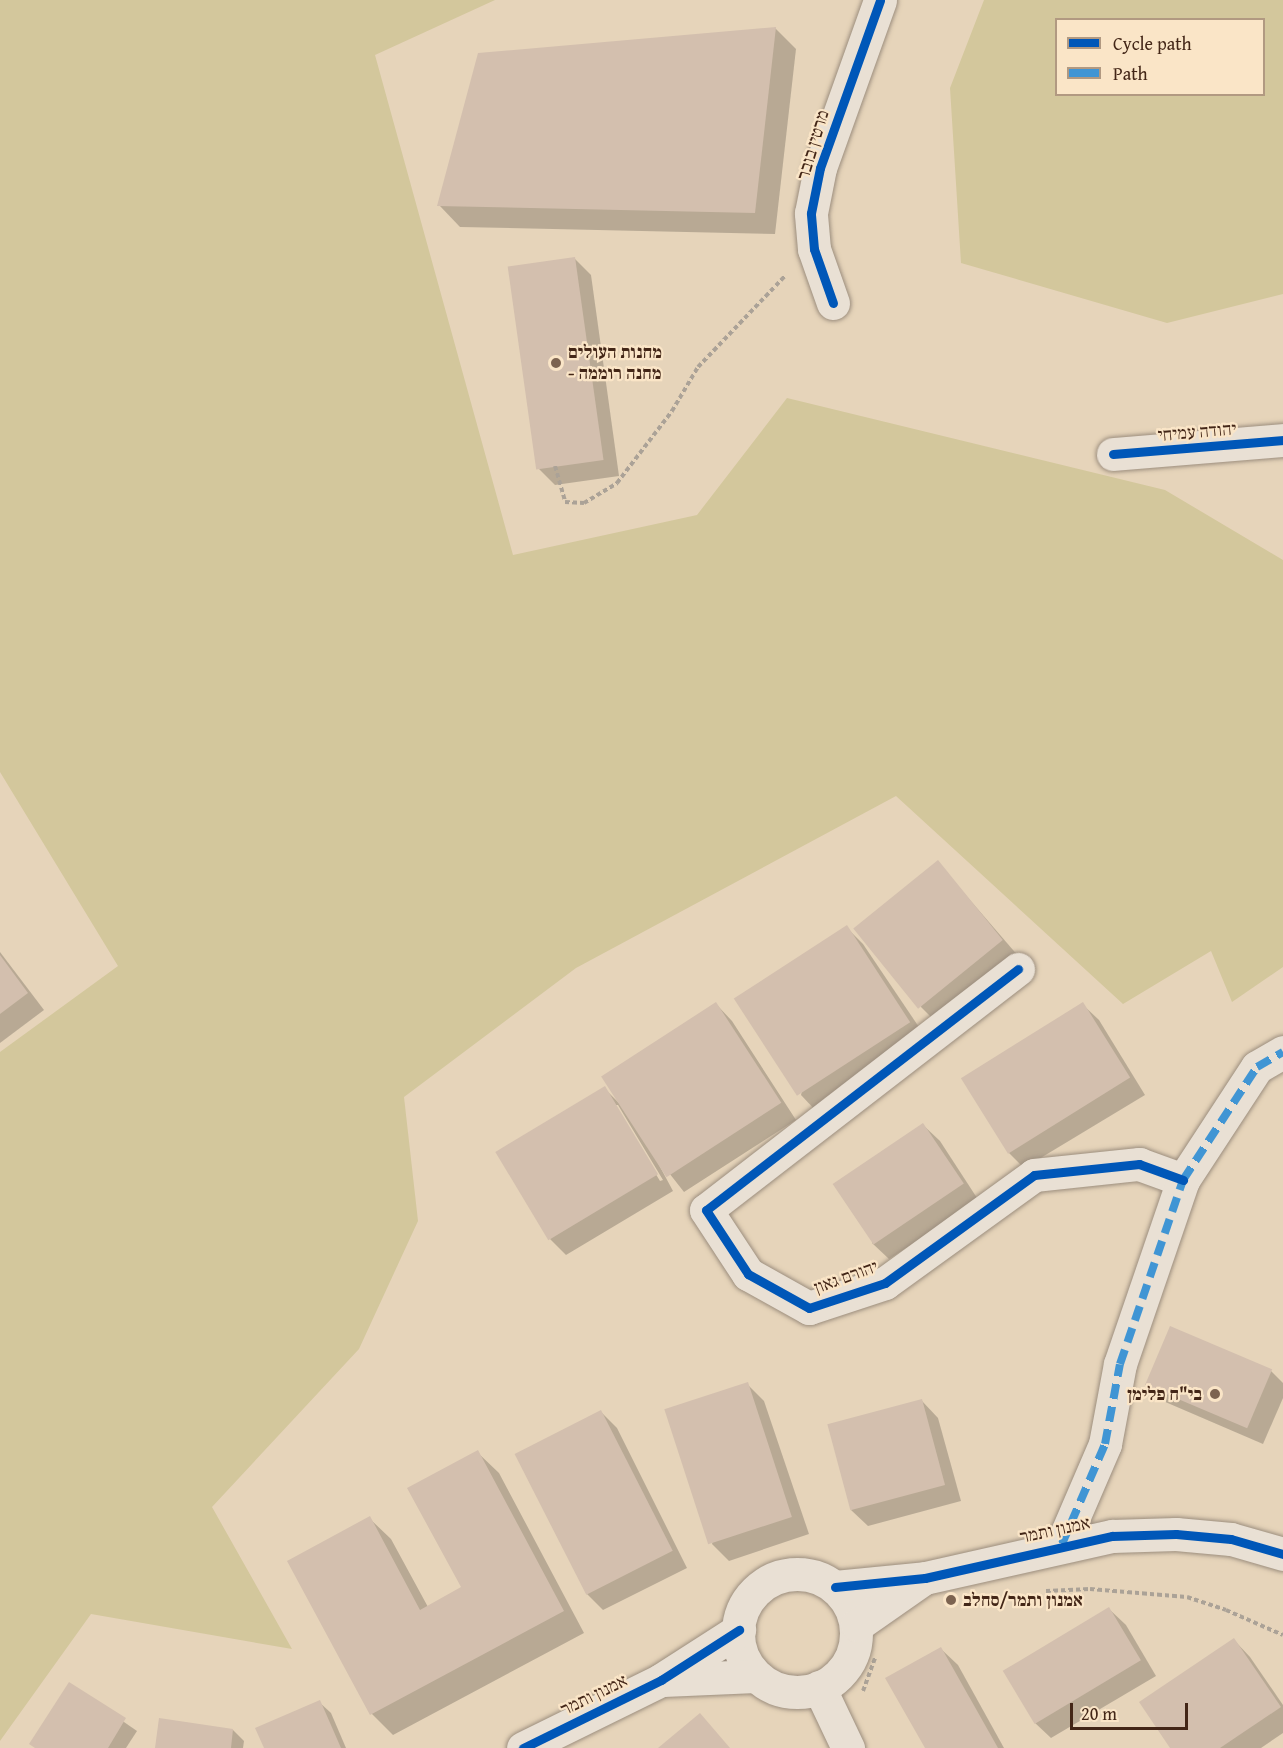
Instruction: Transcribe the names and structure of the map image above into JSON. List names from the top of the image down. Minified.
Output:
{"streets":{"street":["מרטין בובר","יהודה עמיחי","יהורם גאון","אמנון ותמר"]},"places":["מחנות העולים - מחנה רוממה","בי\"ח פלימן","אמנון ותמר/סחלב"],"legend":["Cycle path","Path"],"scale_bar":"20 m"}
